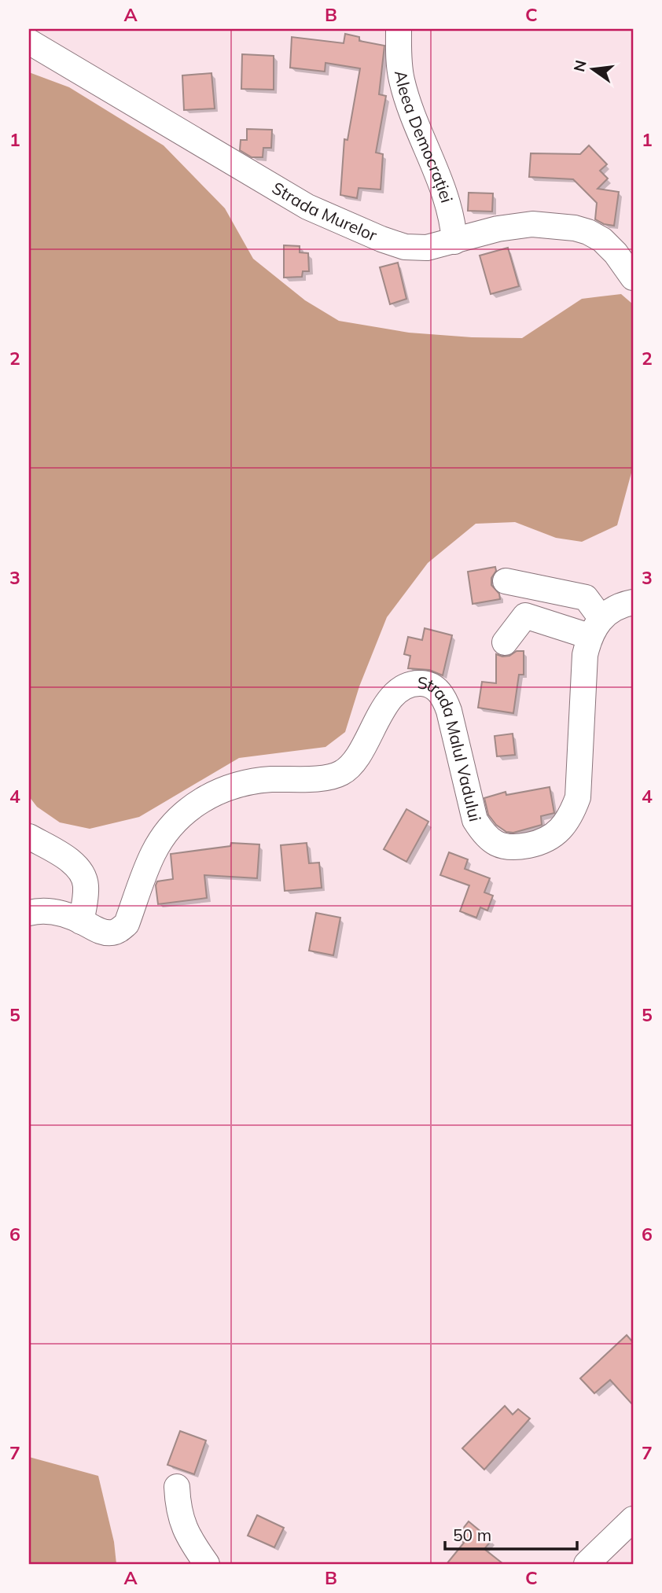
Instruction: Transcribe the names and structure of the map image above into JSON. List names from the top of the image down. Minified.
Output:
{"streets":{"street":["Aleea Democrației","Strada Murelor","Strada Malul Vadului"]},"crossings":[["Aleea Democrației","Strada Murelor"]],"scale_bar":"50 m","north":"left","grid":{"columns":["A","B","C"],"rows":["1","2","3","4","5","6","7"]}}
